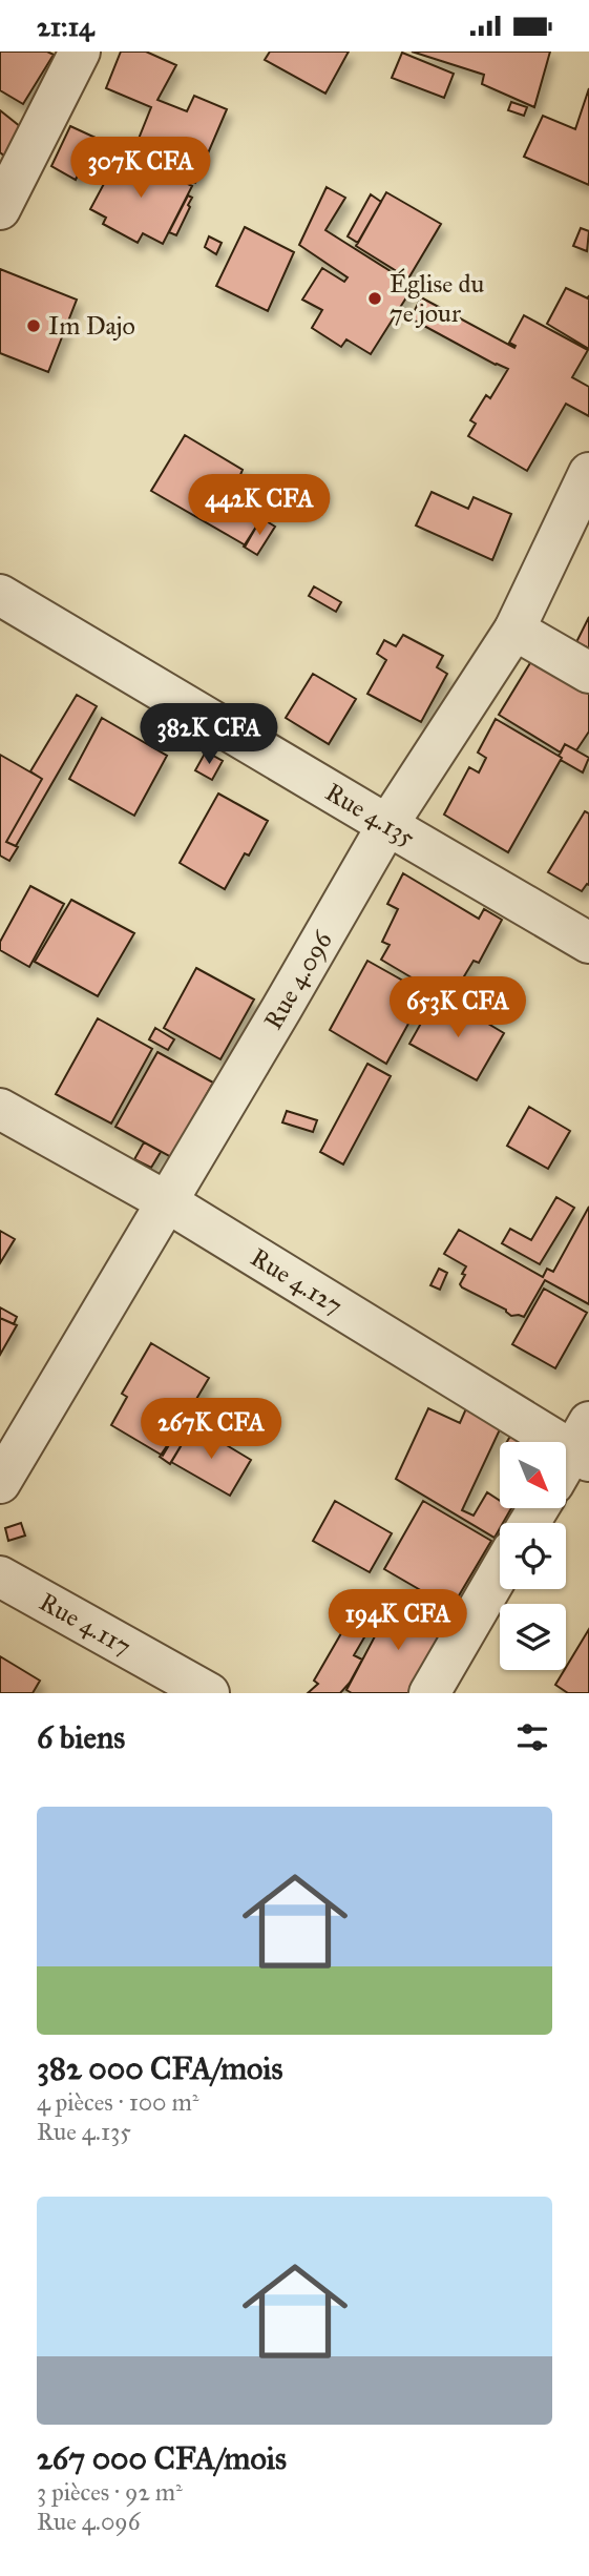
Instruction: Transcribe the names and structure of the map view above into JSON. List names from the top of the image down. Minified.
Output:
{"streets":{"street":["Rue 4.135","Rue 4.096","Rue 4.127","Rue 4.117"]},"crossings":[["Rue 4.135","Rue 4.096"],["Rue 4.096","Rue 4.127"]],"places":["Église du 7e jour","Im Dajo"],"north":"bottom right","page":{"status":"21:14","price":["307K CFA","442K CFA","382K CFA","653K CFA","267K CFA","194K CFA"],"heading":"6 biens","list":[{"name":"382 000 CFA/mois","note":"4 pièces · 100 m² · Rue 4.135"},{"name":"267 000 CFA/mois","note":"3 pièces · 92 m² · Rue 4.096"}]}}
